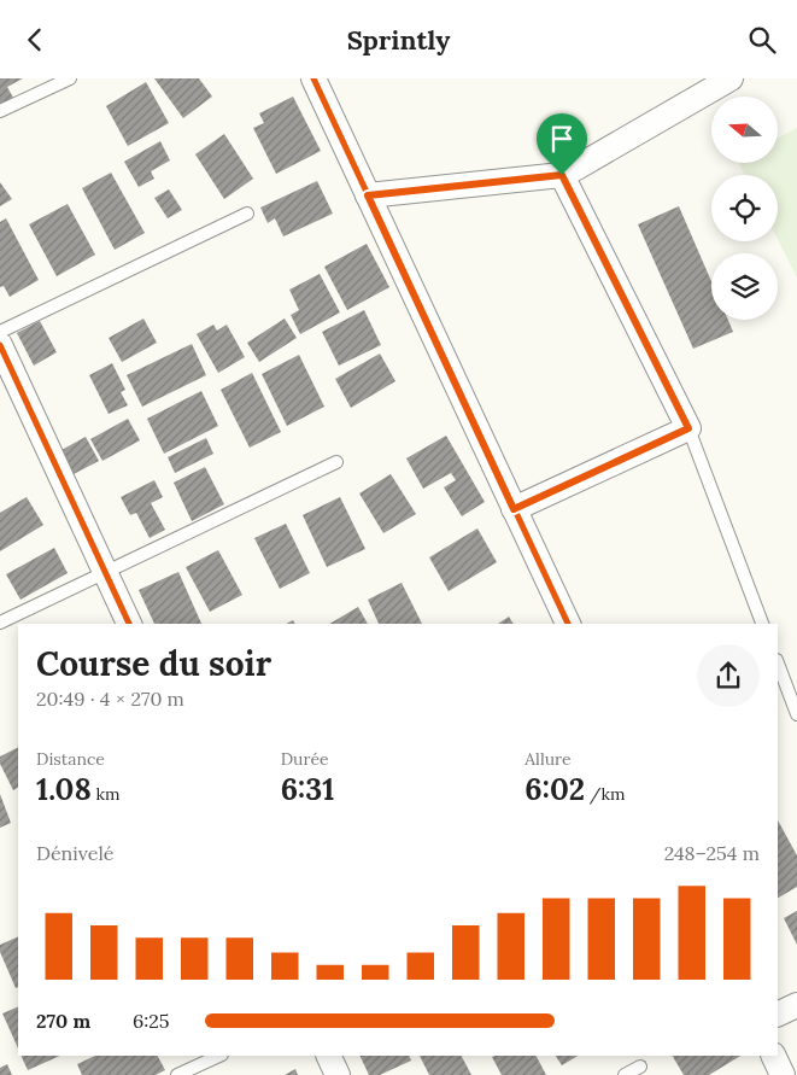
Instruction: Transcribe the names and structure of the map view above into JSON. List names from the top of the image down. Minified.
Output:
{"north":"left","page":{"header":"Sprintly","heading":["Course du soir","20:49 · 4 × 270 m"],"stats":[["Distance","1.08 km"],["Durée","6:31"],["Allure","6:02 /km"]],"chart":["Dénivelé","248–254 m"],"list":[{"name":"270 m","note":"6:25"}]}}
